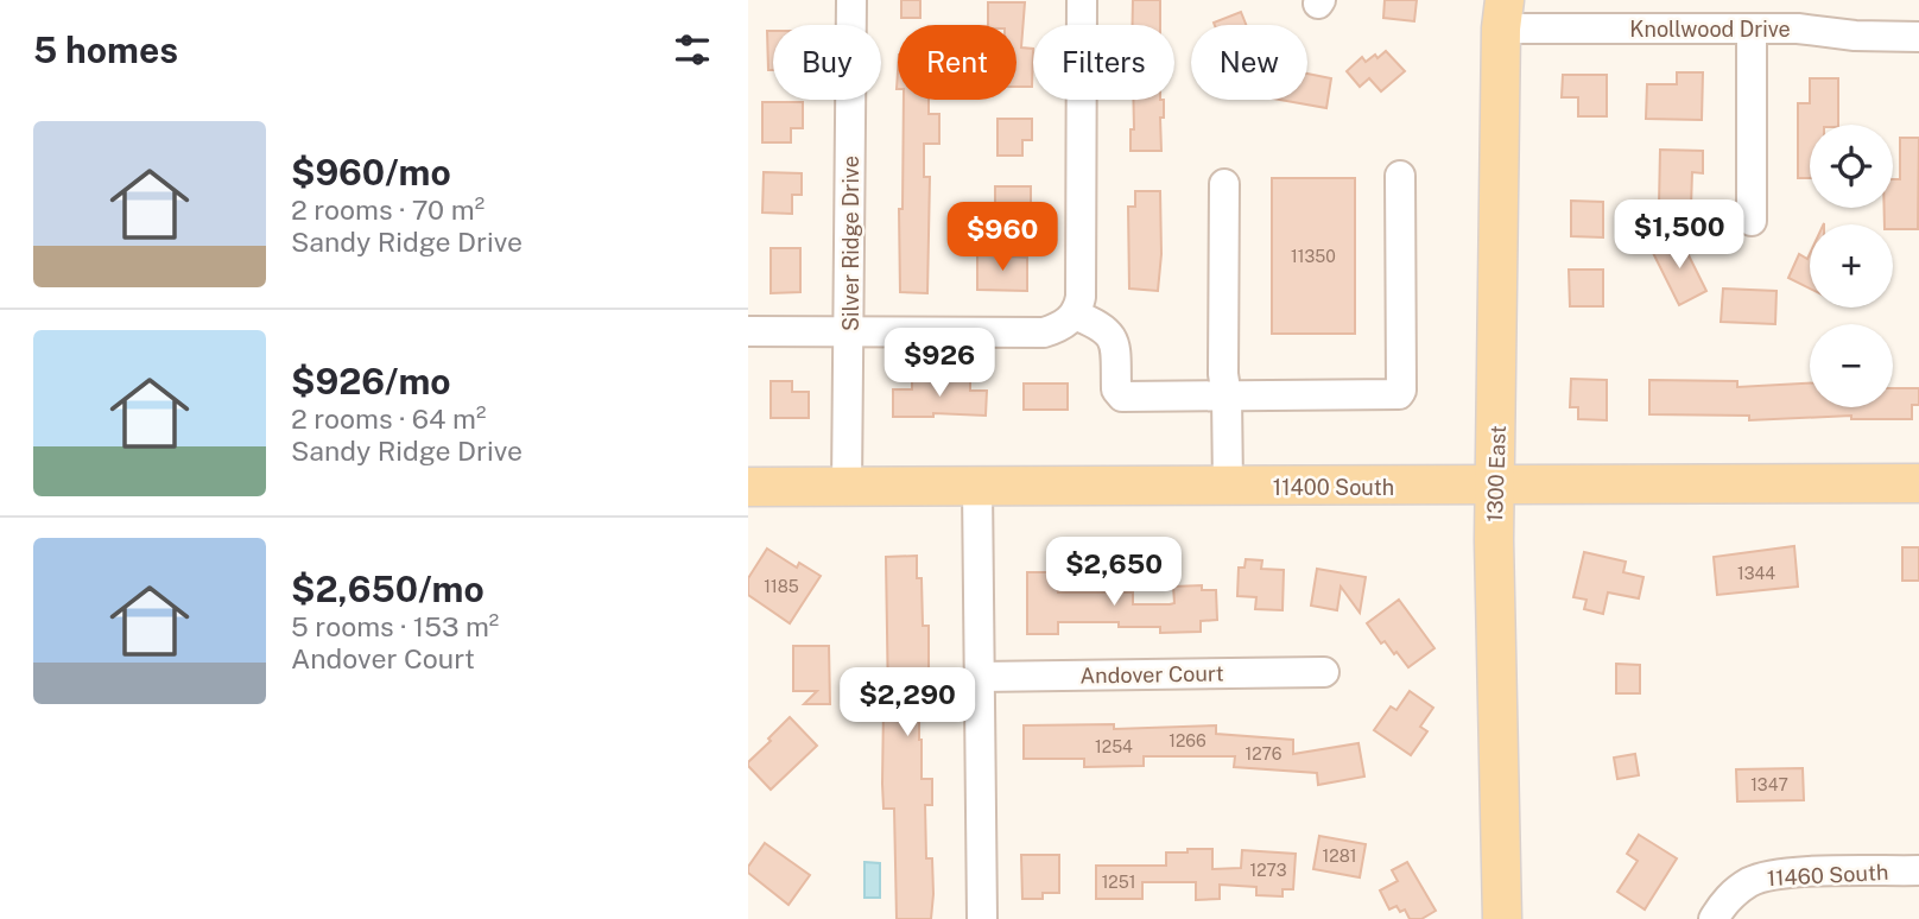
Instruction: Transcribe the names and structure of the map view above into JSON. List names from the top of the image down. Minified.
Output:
{"streets":{"main road":["1300 East","11400 South"],"street":["Knollwood Drive","Silver Ridge Drive","Andover Court","11460 South"]},"crossings":[["Knollwood Drive","1300 East"],["Silver Ridge Drive","11400 South"],["1300 East","11400 South"]],"house_numbers":["11350","1344","1185","1266","1254","1276","1347","1281","1273","1251"],"page":{"heading":"5 homes","chip":["Buy","Rent","Filters","New"],"list":[{"name":"$960/mo","note":"2 rooms · 70 m² · Sandy Ridge Drive"},{"name":"$926/mo","note":"2 rooms · 64 m² · Sandy Ridge Drive"},{"name":"$2,650/mo","note":"5 rooms · 153 m² · Andover Court"}],"map_buttons":["+","−"],"price":["$1,500","$960","$926","$2,650","$2,290"]}}
